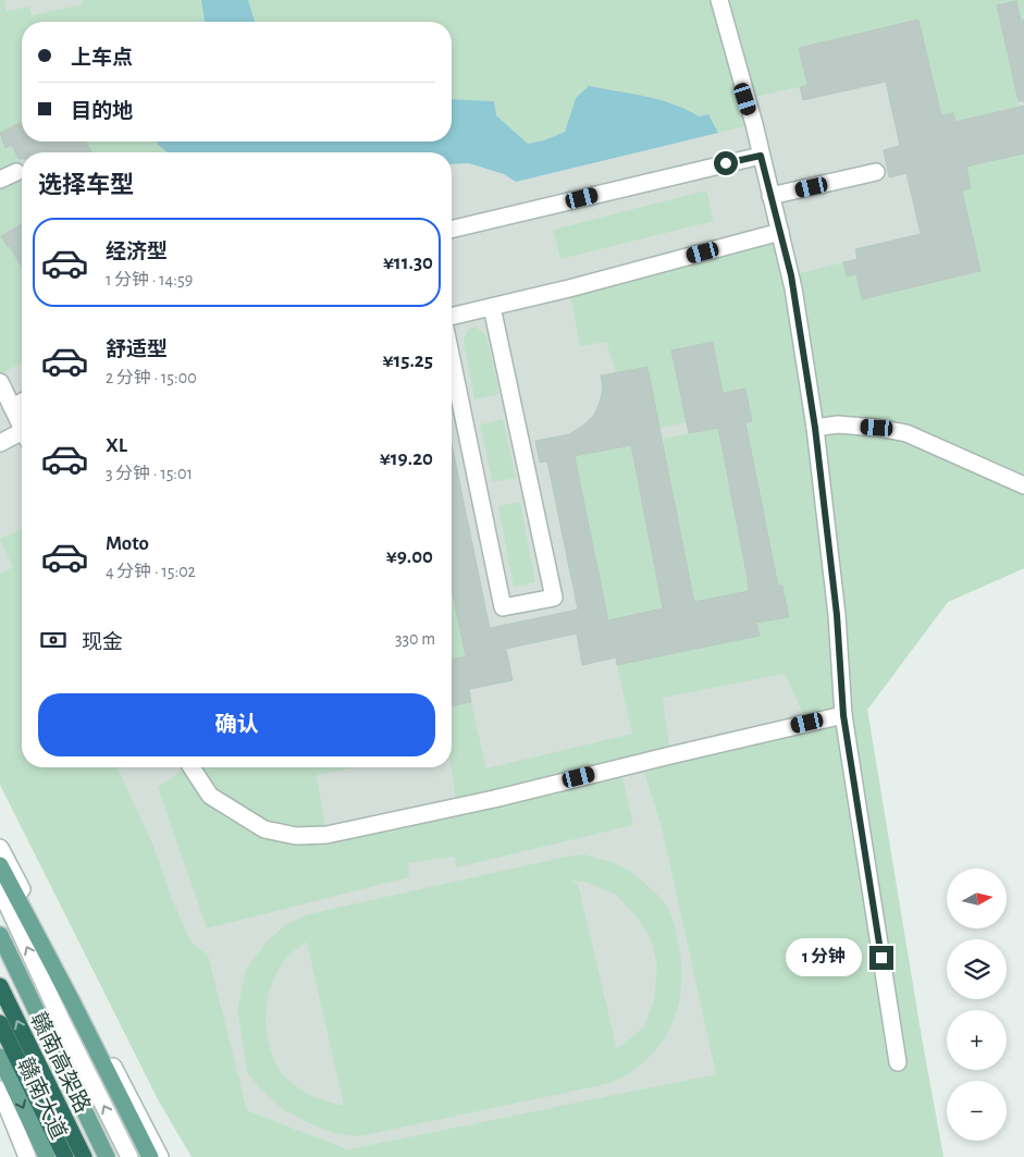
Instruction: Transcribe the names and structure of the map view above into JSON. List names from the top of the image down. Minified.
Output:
{"streets":{"highway":["赣南高架路"],"main road":["赣南大道"]},"north":"right","page":{"banner":["上车点","目的地"],"heading":"选择车型","list":[{"name":"经济型","note":"1 分钟 · 14:59","value":"¥11.30"},{"name":"舒适型","note":"2 分钟 · 15:00","value":"¥15.25"},{"name":"XL","note":"3 分钟 · 15:01","value":"¥19.20"},{"name":"Moto","note":"4 分钟 · 15:02","value":"¥9.00"}],"pay":["现金","330 m"],"buttons":"确认","map_buttons":["+","−"],"bubble":"1 分钟"}}
